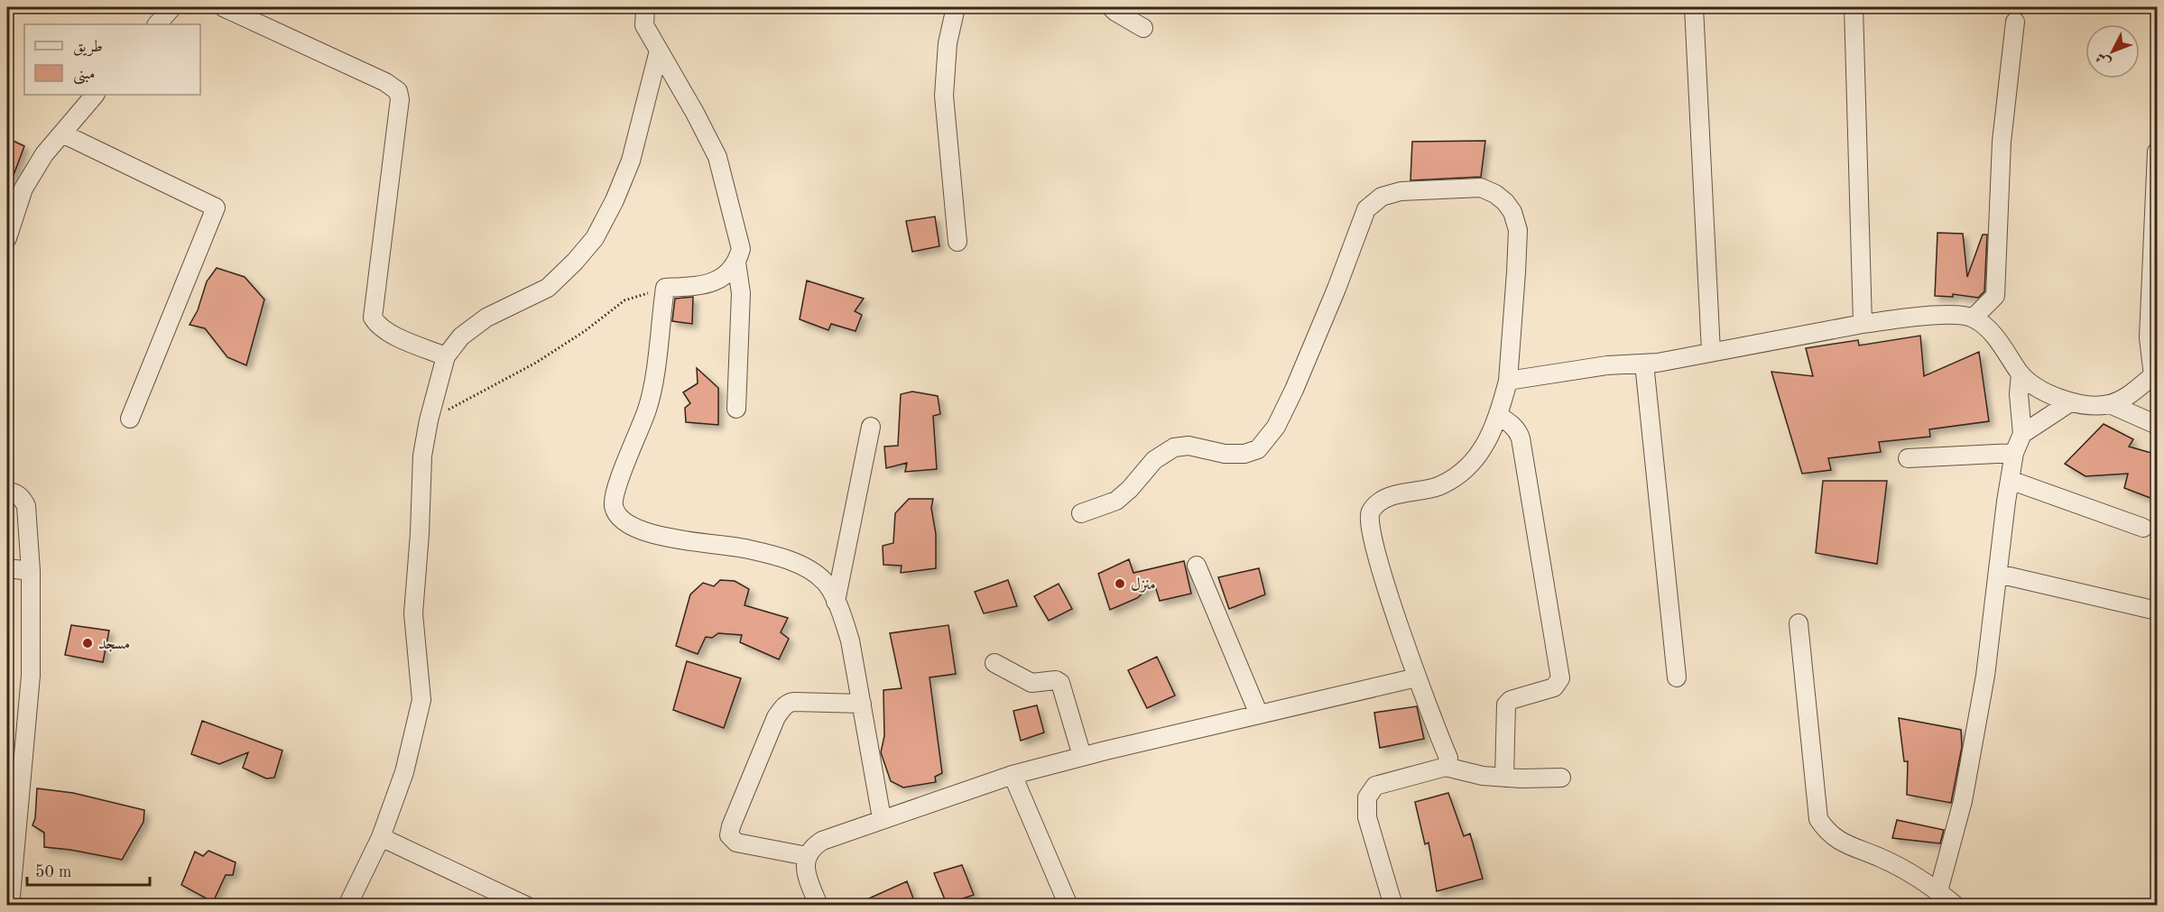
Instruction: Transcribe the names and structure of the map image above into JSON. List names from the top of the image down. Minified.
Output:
{"places":["منزل","مسجد"],"legend":["طريق","مبنى"],"scale_bar":"50 m","north":"bottom left"}
